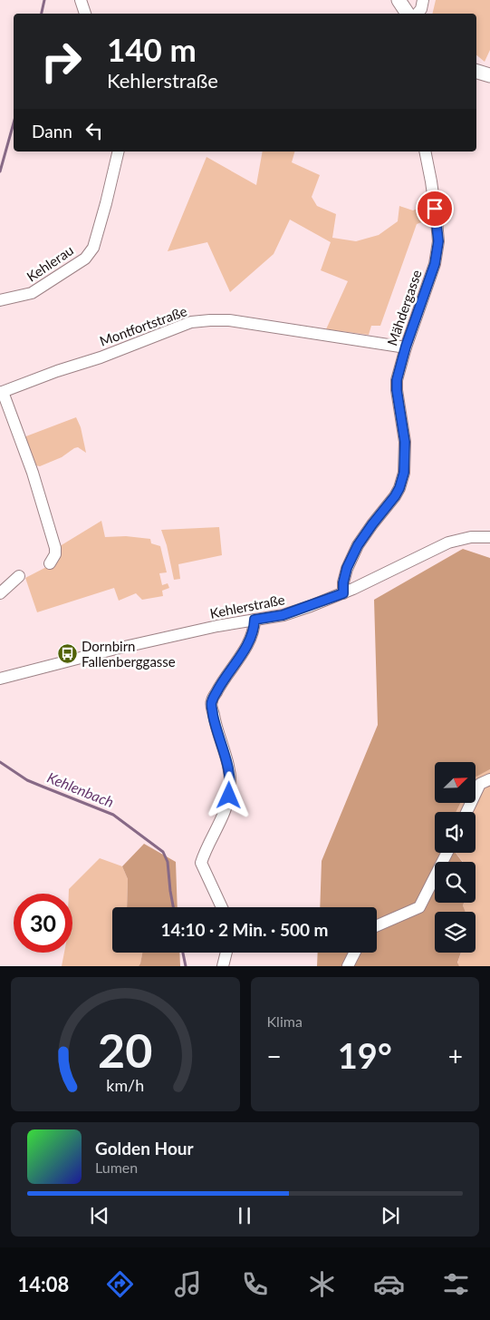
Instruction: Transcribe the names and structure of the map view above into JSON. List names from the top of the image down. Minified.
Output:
{"streets":{"street":["Kehlerau","Mähdergasse","Montfortstraße","Kehlerstraße"]},"crossings":[["Mähdergasse","Montfortstraße"],["Mähdergasse","Kehlerstraße"]],"water":["Kehlenbach"],"places":{"bus stop":["Dornbirn Fallenberggasse"]},"north":"top right","page":{"turn":["140 m","Kehlerstraße"],"then":"Dann","limit":"30","trip":"14:10 · 2 Min. · 500 m","tile":"Klima","heat":["−","19°","+"],"song":["Golden Hour","Lumen"],"tabs":"14:08","gauge":["20","km/h"]}}
